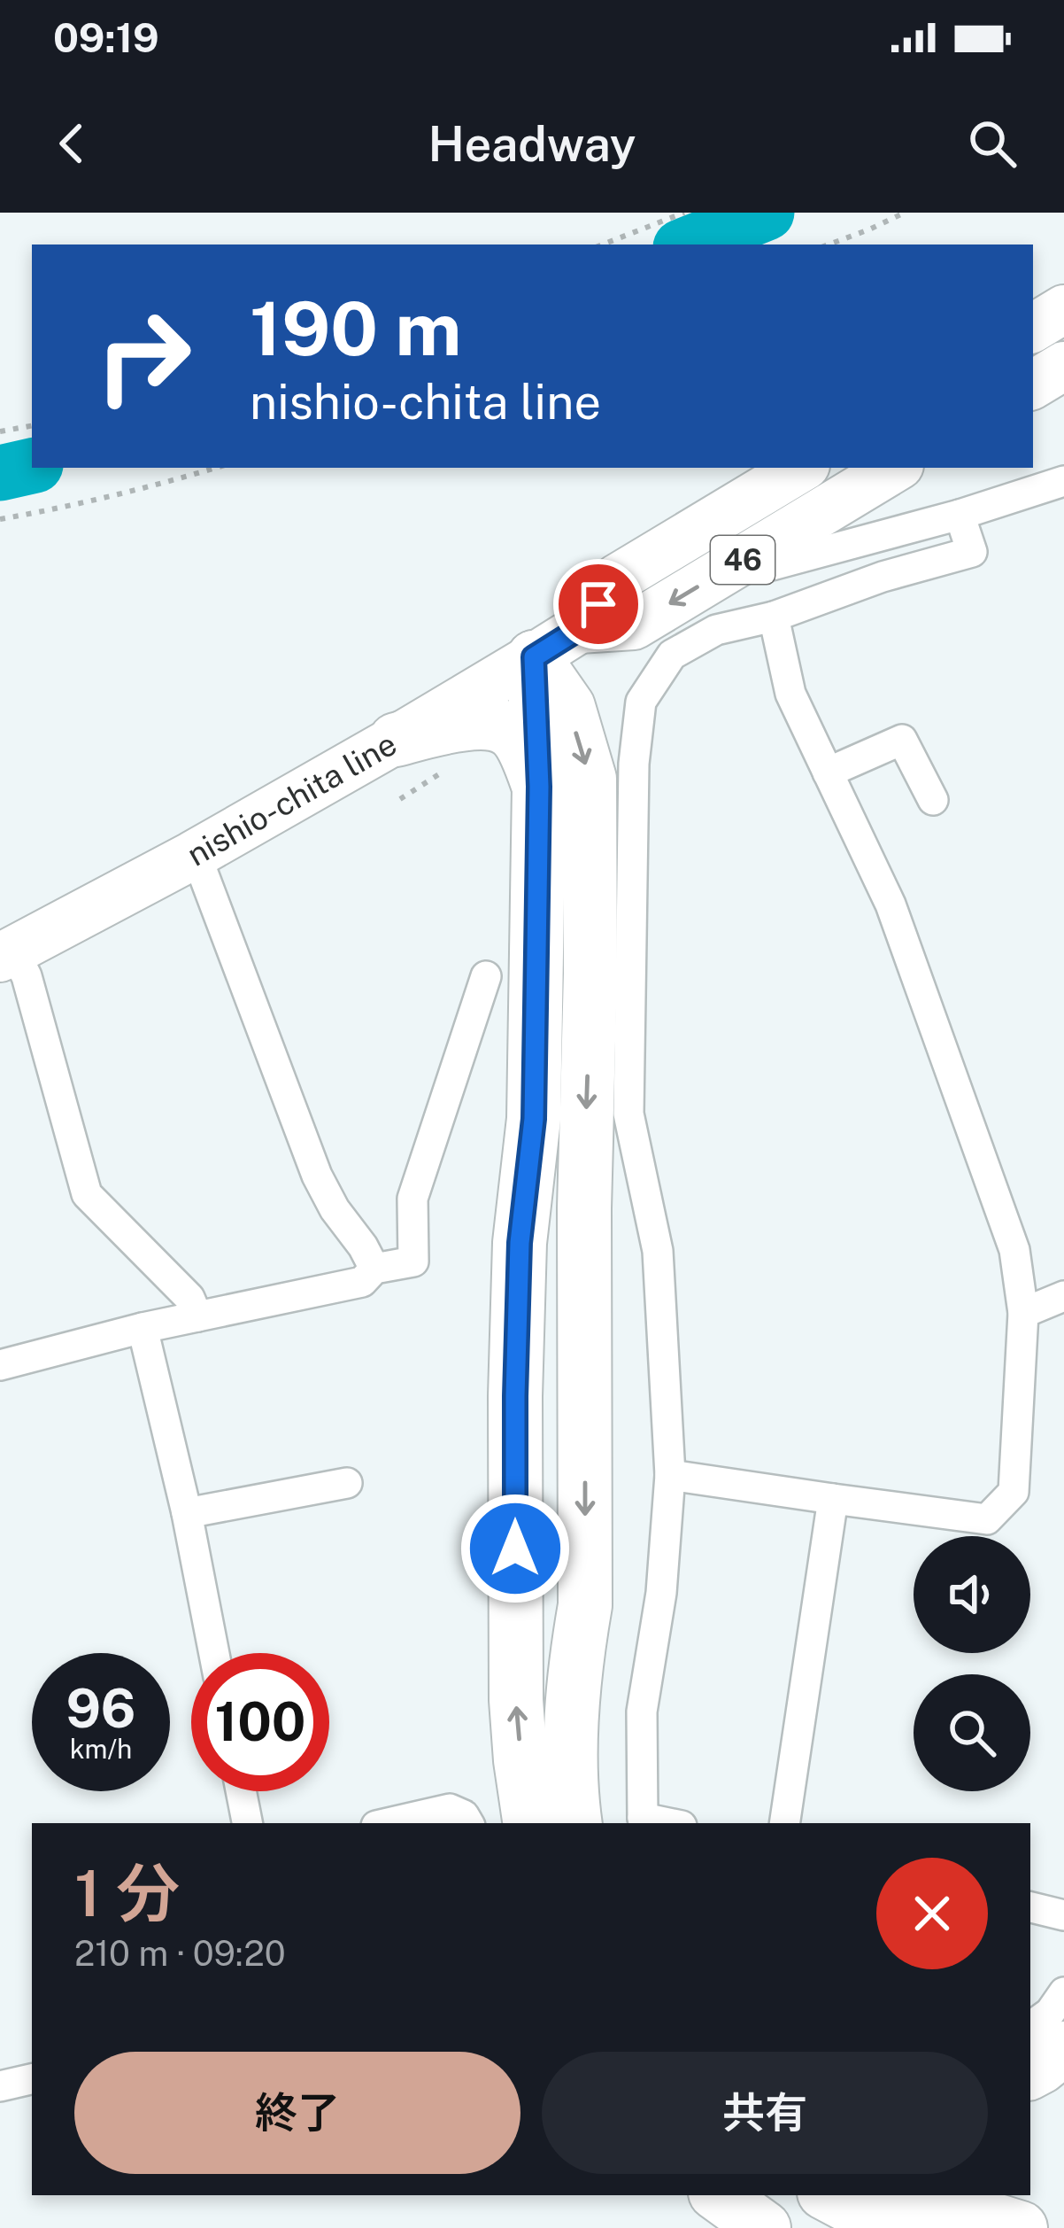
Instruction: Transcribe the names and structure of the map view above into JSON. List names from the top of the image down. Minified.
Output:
{"streets":{"main road":["46","nishio-chita line"]},"page":{"status":"09:19","header":"Headway","turn":["190 m","nishio-chita line"],"speed":"96 km/h","limit":"100","heading":["1 分","210 m · 09:20"],"buttons":["終了","共有"]}}
